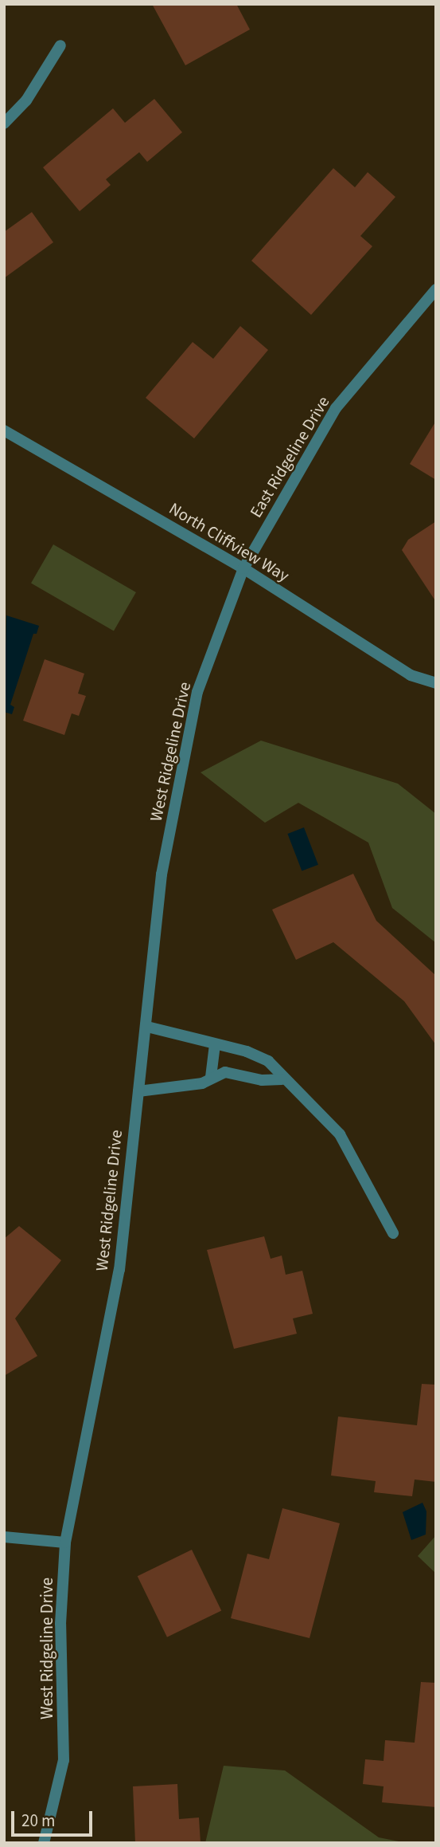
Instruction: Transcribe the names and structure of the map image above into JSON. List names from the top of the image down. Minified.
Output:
{"streets":{"street":["East Ridgeline Drive","North Cliffview Way","West Ridgeline Drive"]},"crossings":[["East Ridgeline Drive","North Cliffview Way"],["East Ridgeline Drive","West Ridgeline Drive"],["North Cliffview Way","West Ridgeline Drive"]],"scale_bar":"20 m"}
